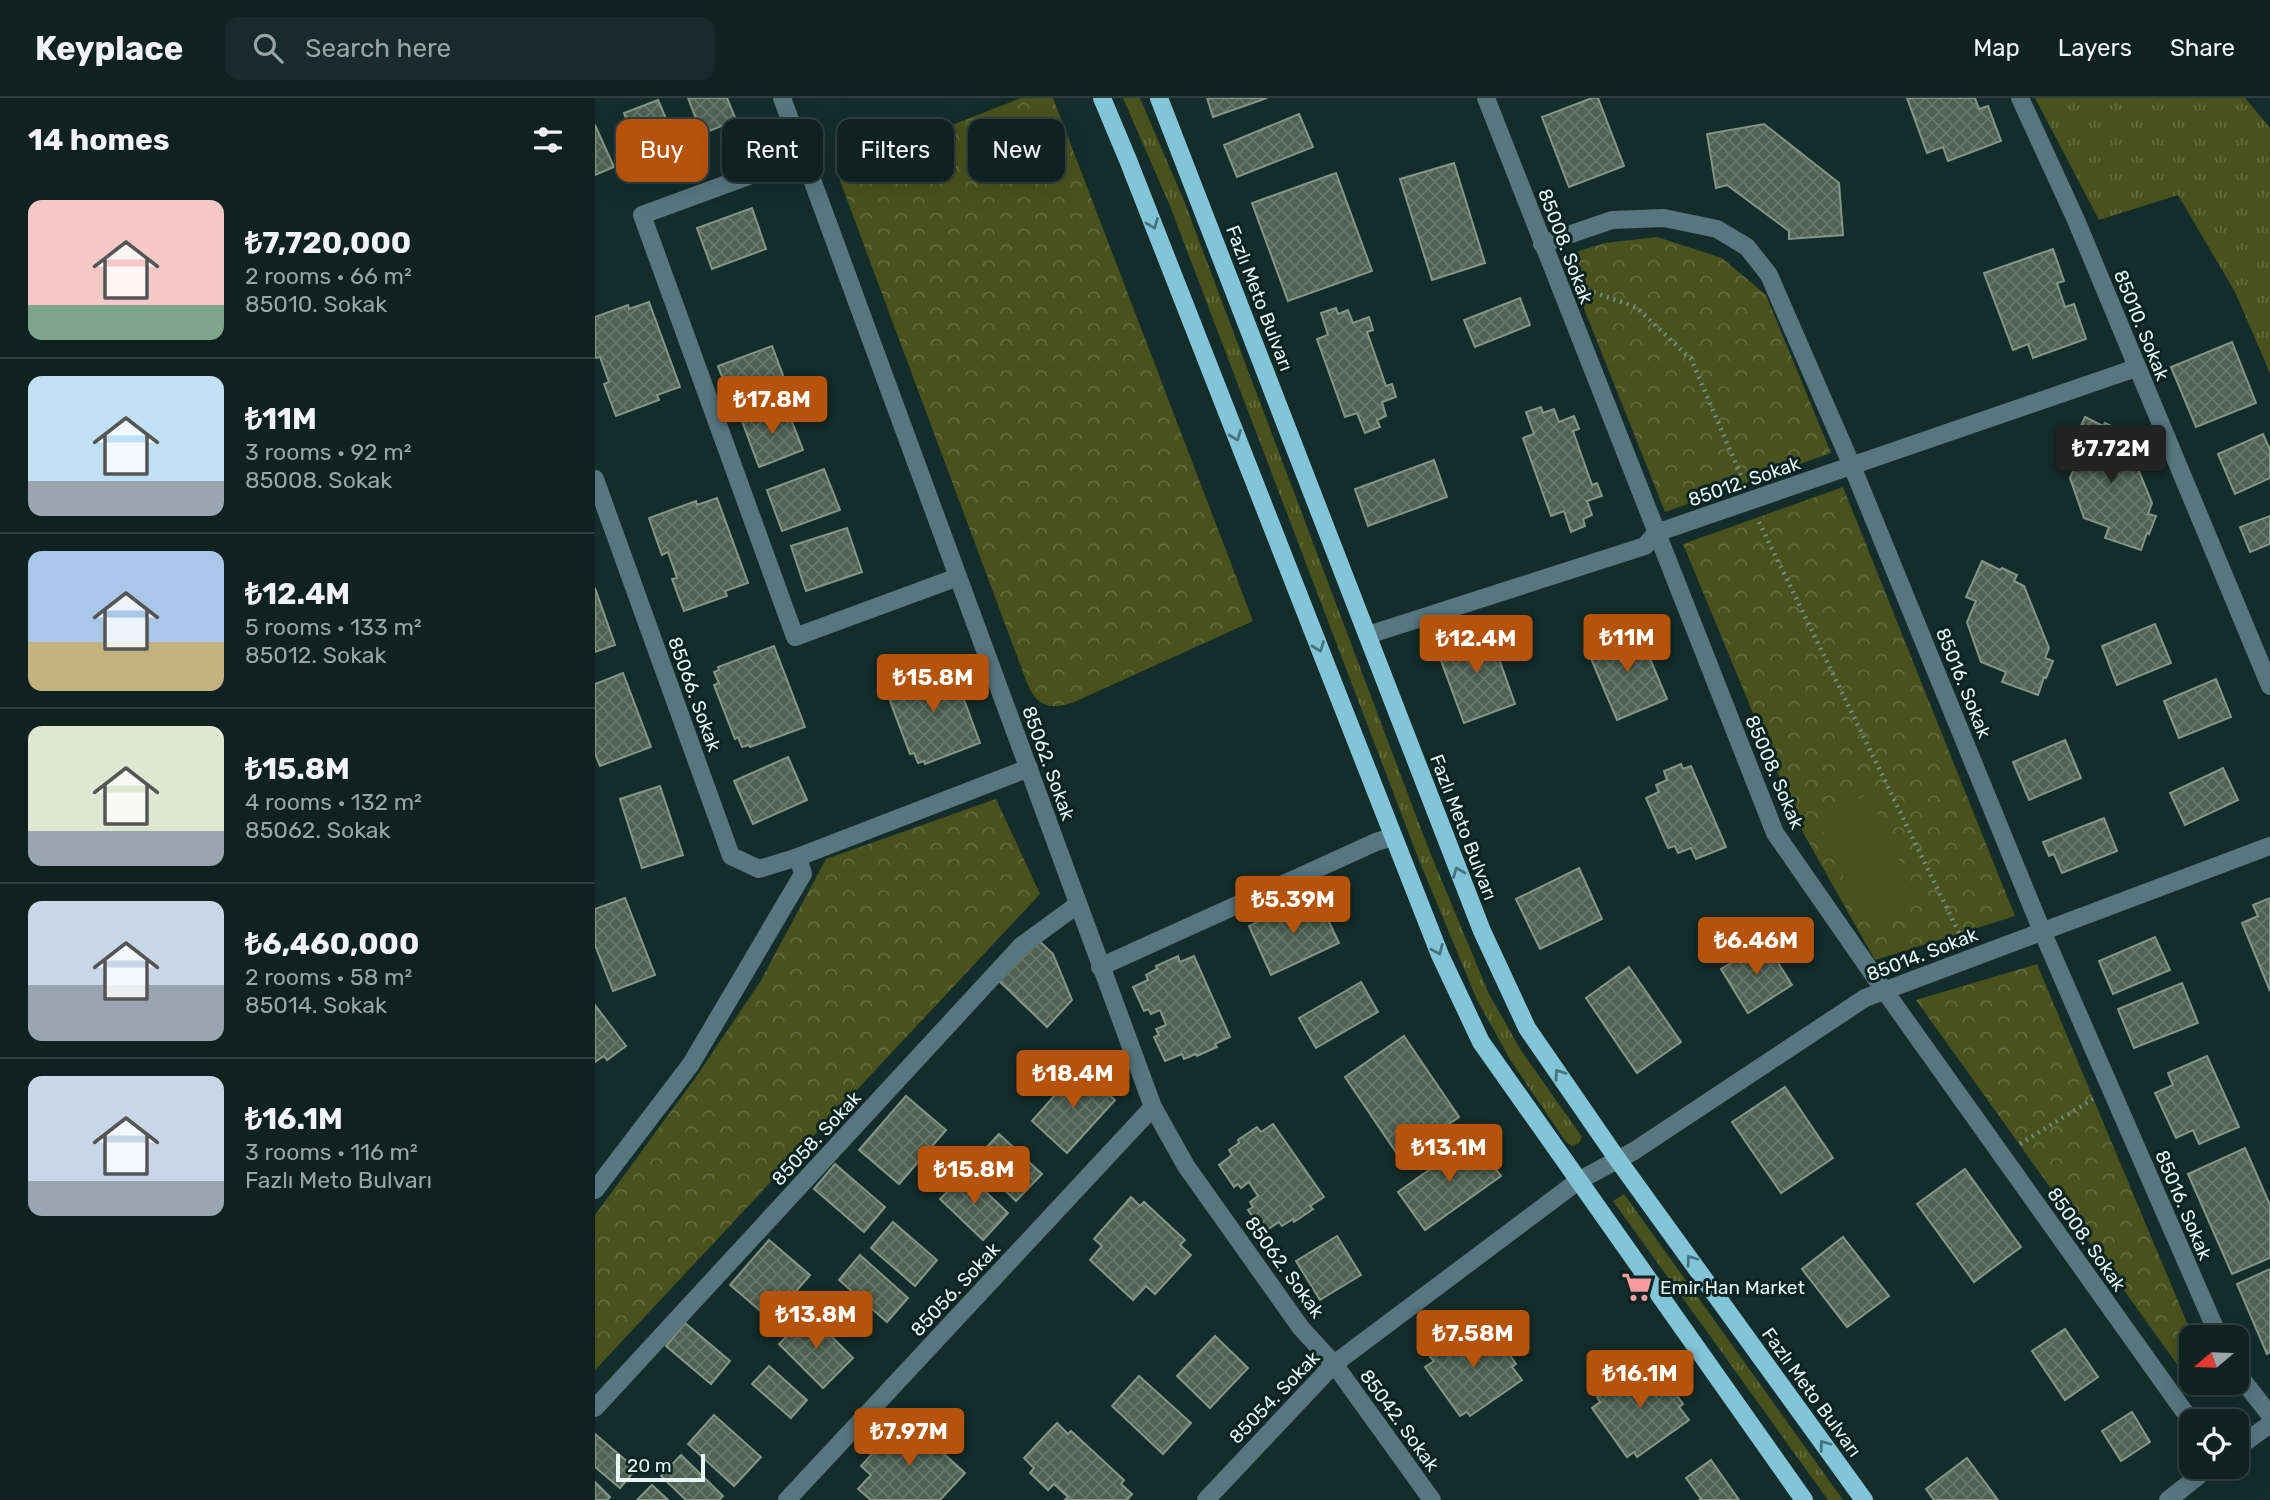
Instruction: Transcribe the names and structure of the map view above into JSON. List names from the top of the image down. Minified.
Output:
{"streets":{"main road":["Fazlı Meto Bulvarı"],"street":["85008. Sokak","85010. Sokak","85012. Sokak","85016. Sokak","85066. Sokak","85062. Sokak","85014. Sokak","85058. Sokak","85056. Sokak","85054. Sokak","85042. Sokak"]},"crossings":[["85008. Sokak","85012. Sokak"],["85008. Sokak","85016. Sokak"],["85008. Sokak","85014. Sokak"],["Fazlı Meto Bulvarı","85012. Sokak"],["Fazlı Meto Bulvarı","85014. Sokak"],["Fazlı Meto Bulvarı","85054. Sokak"],["85010. Sokak","85012. Sokak"],["85012. Sokak","85016. Sokak"],["85016. Sokak","85014. Sokak"],["85066. Sokak","85062. Sokak"],["85062. Sokak","85058. Sokak"],["85062. Sokak","85056. Sokak"],["85062. Sokak","85054. Sokak"],["85062. Sokak","85042. Sokak"],["85014. Sokak","85054. Sokak"],["85054. Sokak","85042. Sokak"]],"places":{"supermarket":["Emir Han Market"]},"scale_bar":"20 m","north":"left","page":{"header":"Keyplace","search":"Search here","nav":["Map","Layers","Share"],"heading":"14 homes","chip":["Buy","Rent","Filters","New"],"list":[{"name":"₺7,720,000","note":"2 rooms · 66 m² · 85010. Sokak"},{"name":"₺11M","note":"3 rooms · 92 m² · 85008. Sokak"},{"name":"₺12.4M","note":"5 rooms · 133 m² · 85012. Sokak"},{"name":"₺15.8M","note":"4 rooms · 132 m² · 85062. Sokak"},{"name":"₺6,460,000","note":"2 rooms · 58 m² · 85014. Sokak"},{"name":"₺16.1M","note":"3 rooms · 116 m² · Fazlı Meto Bulvarı"}],"price":["₺17.8M","₺7.72M","₺11M","₺12.4M","₺15.8M","₺5.39M","₺6.46M","₺18.4M","₺13.1M","₺15.8M","₺13.8M","₺7.58M","₺16.1M","₺7.97M"],"scale":"20 m"}}
